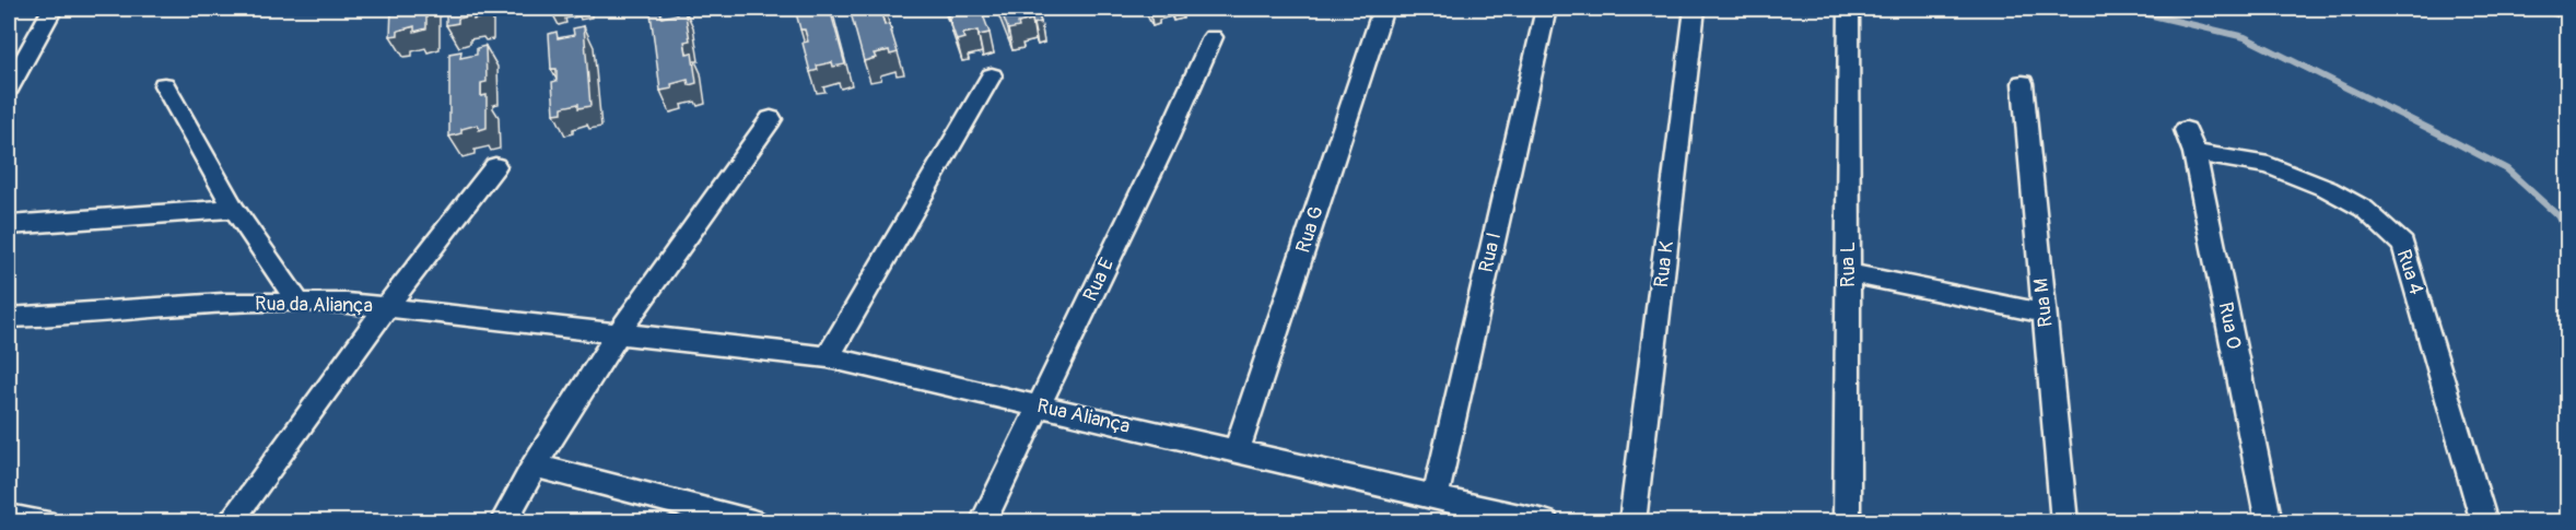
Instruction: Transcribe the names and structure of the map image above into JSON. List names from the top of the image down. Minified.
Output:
{"streets":{"street":["Rua G","Rua I","Rua K","Rua L","Rua 4","Rua E","Rua M","Rua da Aliança","Rua O","Rua Aliança"]},"crossings":[["Rua G","Rua Aliança"],["Rua I","Rua Aliança"],["Rua 4","Rua O"],["Rua E","Rua Aliança"],["Rua da Aliança","Rua Aliança"]]}
